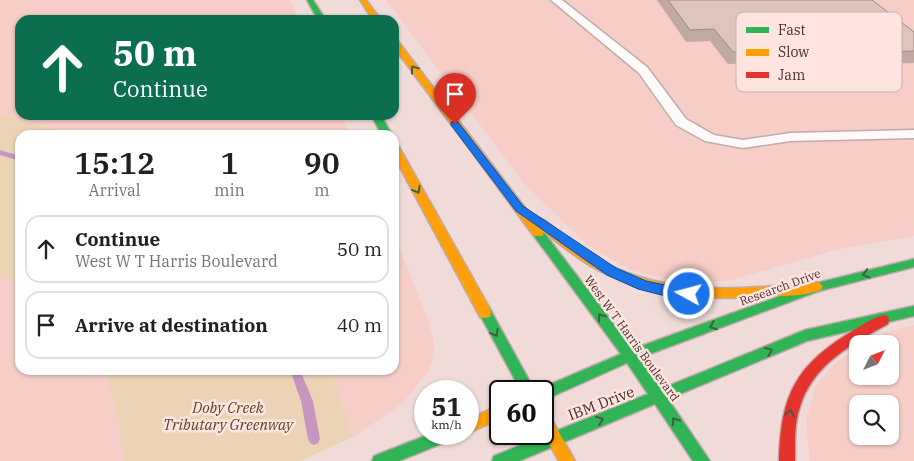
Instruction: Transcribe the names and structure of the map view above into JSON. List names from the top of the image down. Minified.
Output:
{"streets":{"main road":["Research Drive","West W T Harris Boulevard","IBM Drive"]},"crossings":[["Research Drive","West W T Harris Boulevard"],["West W T Harris Boulevard","IBM Drive"]],"parks":["Doby Creek Tributary Greenway"],"legend":["Fast","Slow","Jam"],"north":"top right","page":{"turn":["50 m","Continue"],"eta":["15:12","Arrival","1","min","90","m"],"list":[{"name":"Continue","note":"West W T Harris Boulevard","value":"50 m"},{"name":"Arrive at destination","value":"40 m"}],"speed":"51 km/h","limit":"60"}}
